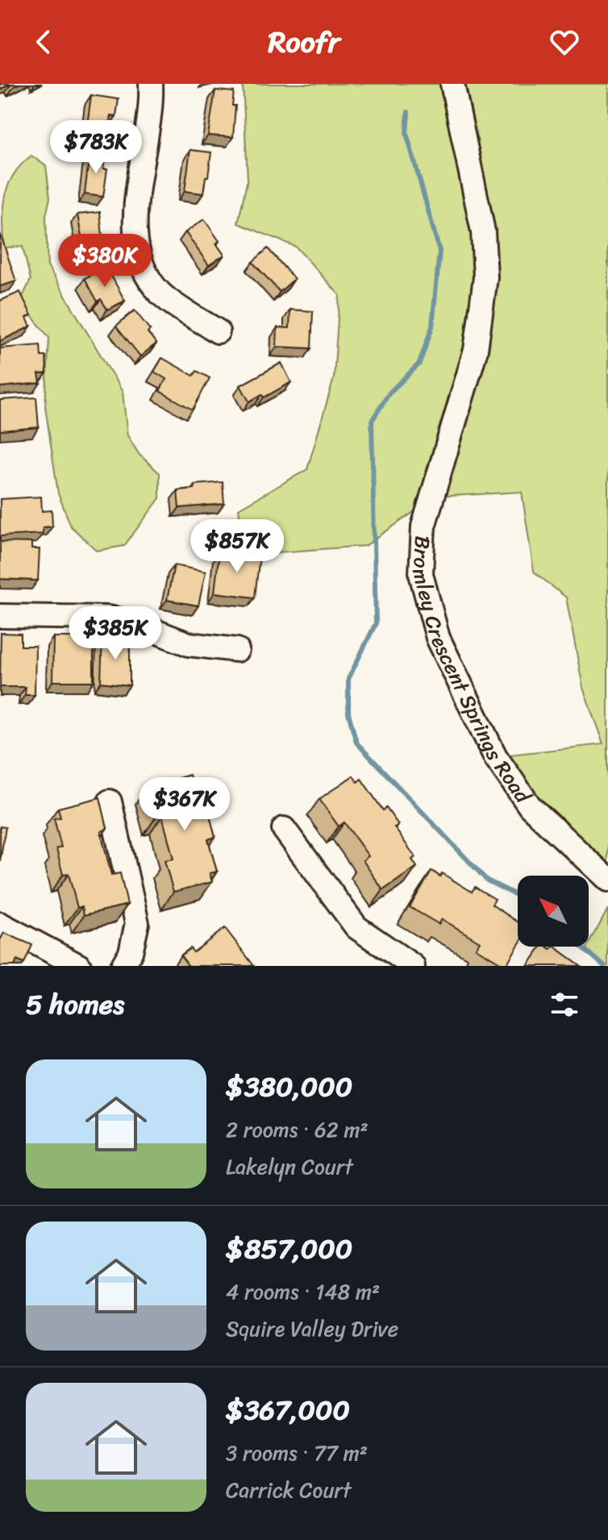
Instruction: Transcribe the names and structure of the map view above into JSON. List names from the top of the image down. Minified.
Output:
{"streets":{"street":["Bromley Crescent Springs Road"]},"north":"top left","page":{"header":"Roofr","price":["$783K","$380K","$857K","$385K","$367K"],"heading":"5 homes","list":[{"name":"$380,000","note":"2 rooms · 62 m² · Lakelyn Court"},{"name":"$857,000","note":"4 rooms · 148 m² · Squire Valley Drive"},{"name":"$367,000","note":"3 rooms · 77 m² · Carrick Court"}]}}
